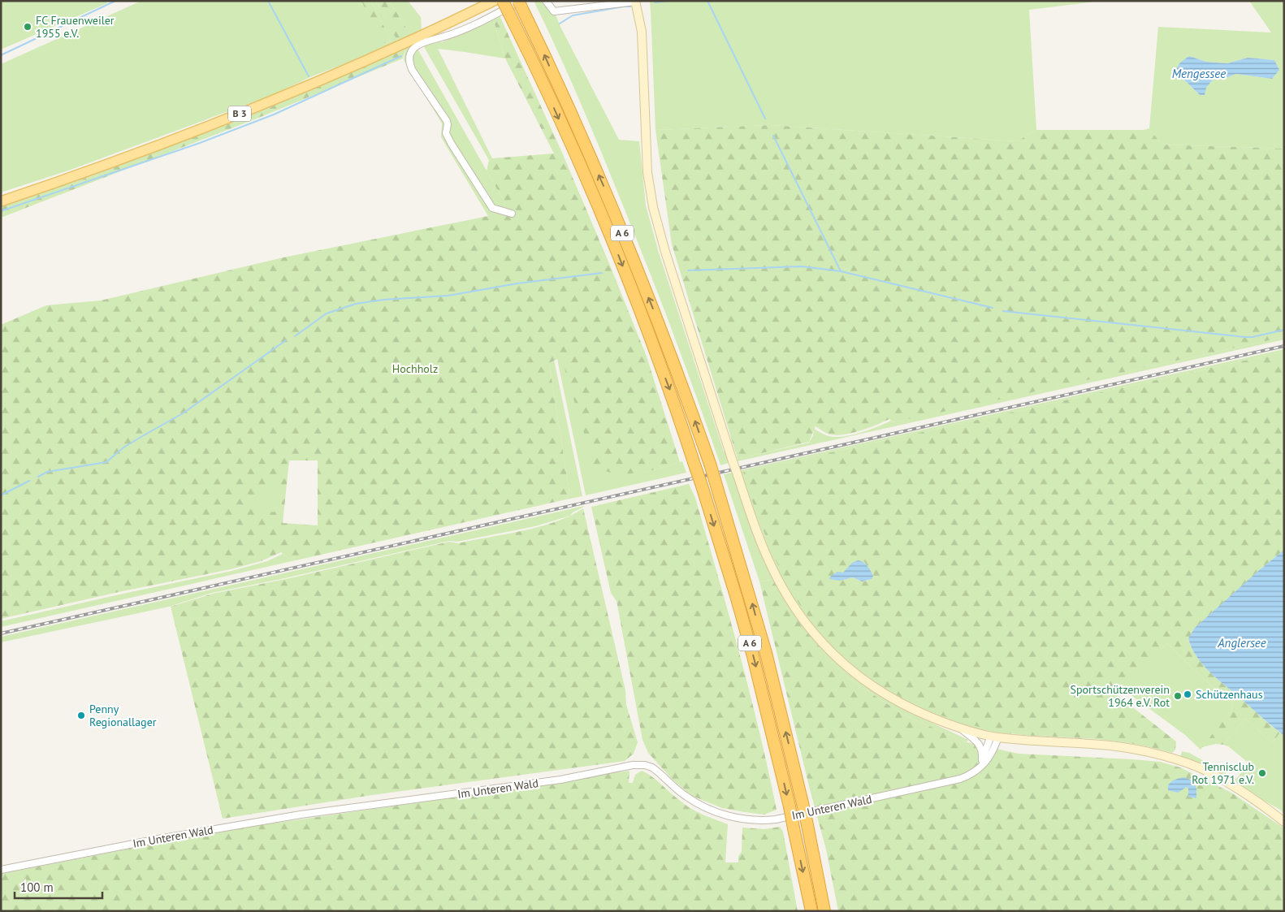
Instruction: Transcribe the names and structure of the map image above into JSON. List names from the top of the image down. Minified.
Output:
{"streets":{"highway":["A 6"],"main road":["B 3"],"street":["Im Unteren Wald"]},"water":["Mengessee","Anglersee"],"parks":["Hochholz"],"places":["FC Frauenweiler 1955 e.V.","Schützenhaus","Sportschützenverein 1964 e.V. Rot","Penny Regionallager","Tennisclub Rot 1971 e.V."],"scale_bar":"100 m"}
